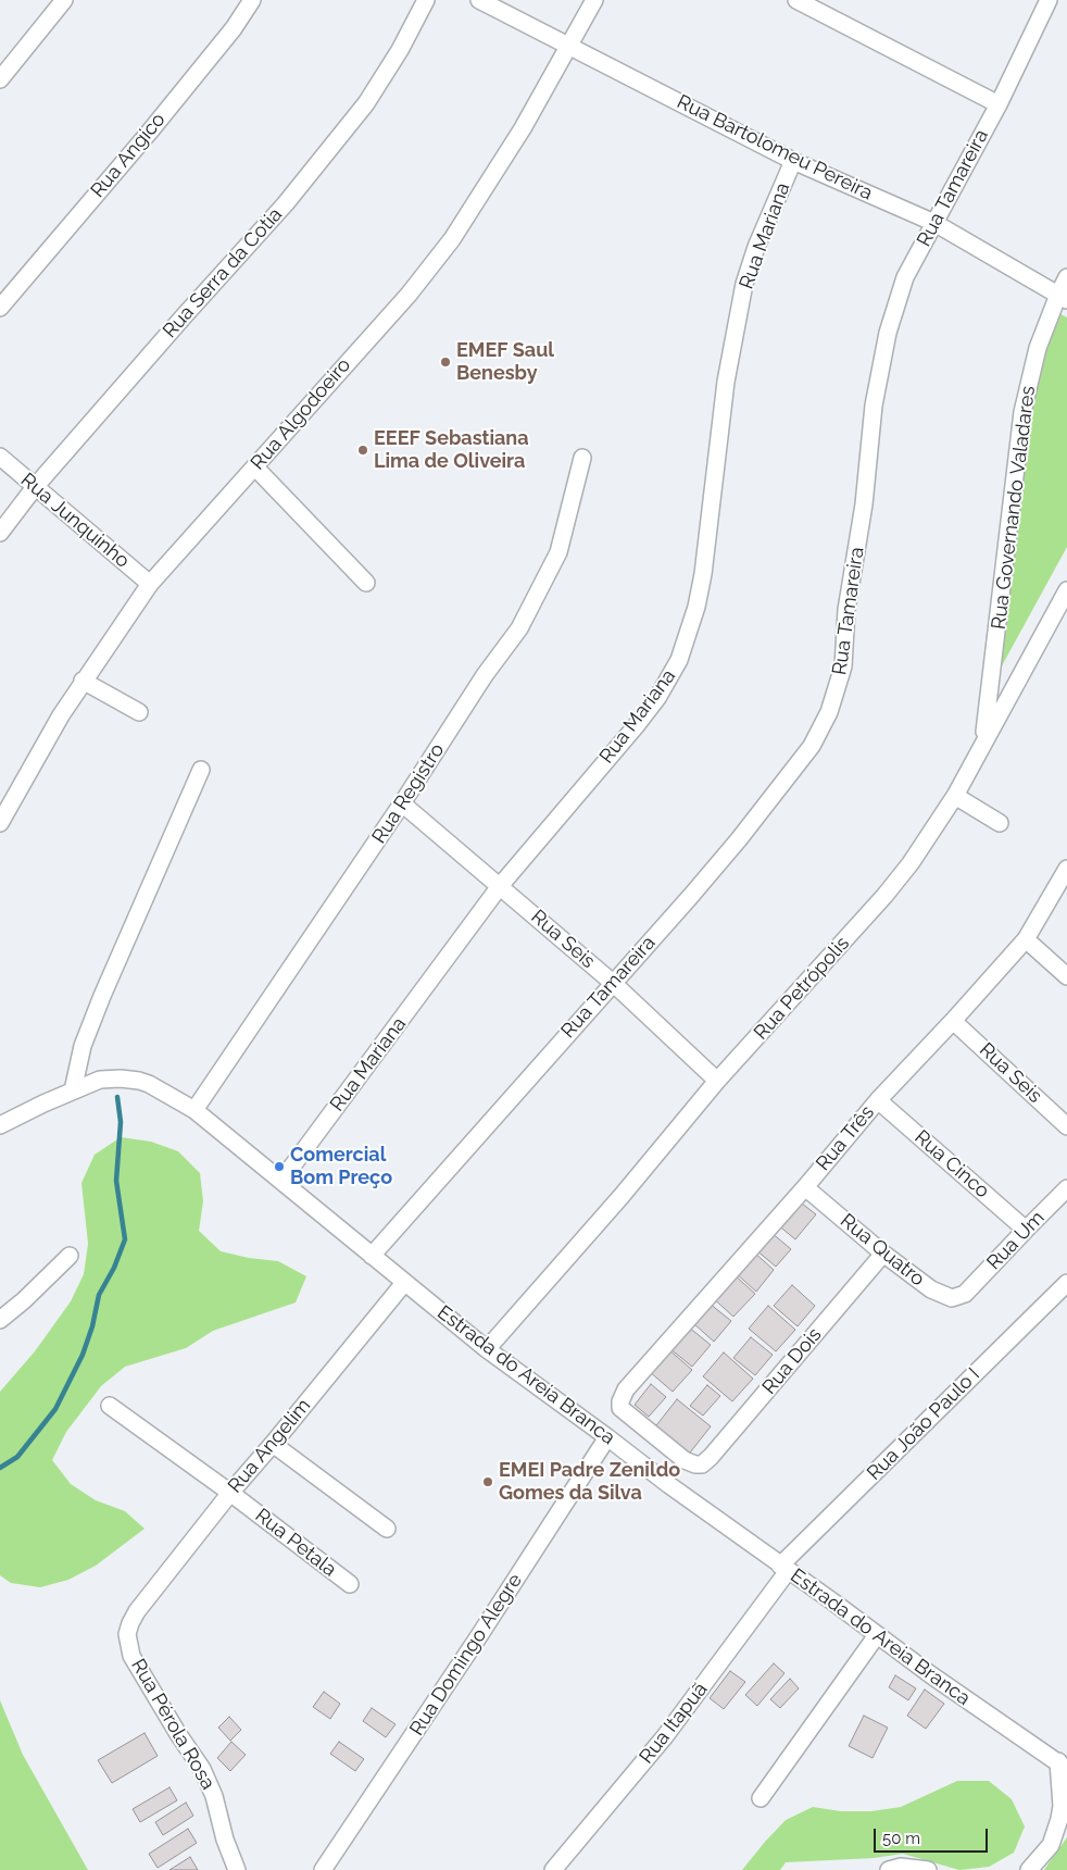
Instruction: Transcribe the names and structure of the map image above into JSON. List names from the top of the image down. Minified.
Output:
{"streets":{"street":["Rua Bartolomeu Pereira","Rua Angico","Rua Tamareira","Rua Mariana","Rua Serra da Cotia","Rua Algodoeiro","Rua Governando Valadares","Rua Junquinho","Rua Registro","Rua Seis","Rua Petrópolis","Rua Três","Rua Cinco","Rua Um","Rua Quatro","Rua Dois","Estrada do Areia Branca","Rua João Paulo I","Rua Angelim","Rua Petala","Rua Domingo Alegre","Rua Itapuã","Rua Pérola Rosa"]},"crossings":[["Rua Bartolomeu Pereira","Rua Tamareira"],["Rua Bartolomeu Pereira","Rua Mariana"],["Rua Bartolomeu Pereira","Rua Algodoeiro"],["Rua Bartolomeu Pereira","Rua Governando Valadares"],["Rua Tamareira","Rua Seis"],["Rua Tamareira","Estrada do Areia Branca"],["Rua Mariana","Rua Seis"],["Rua Mariana","Estrada do Areia Branca"],["Rua Serra da Cotia","Rua Junquinho"],["Rua Algodoeiro","Rua Junquinho"],["Rua Governando Valadares","Rua Petrópolis"],["Rua Registro","Rua Seis"],["Rua Registro","Estrada do Areia Branca"],["Rua Seis","Rua Petrópolis"],["Rua Seis","Rua Três"],["Rua Petrópolis","Estrada do Areia Branca"],["Rua Três","Rua Cinco"],["Rua Três","Rua Quatro"],["Rua Três","Rua Dois"],["Rua Cinco","Rua Um"],["Rua Um","Rua Quatro"],["Rua Quatro","Rua Dois"],["Estrada do Areia Branca","Rua João Paulo I"],["Estrada do Areia Branca","Rua Angelim"],["Estrada do Areia Branca","Rua Domingo Alegre"],["Estrada do Areia Branca","Rua Itapuã"],["Rua João Paulo I","Rua Itapuã"],["Rua Angelim","Rua Petala"],["Rua Angelim","Rua Pérola Rosa"]],"places":["EMEF Saul Benesby","EEEF Sebastiana Lima de Oliveira","Comercial Bom Preço","EMEI Padre Zenildo Gomes da Silva"],"scale_bar":"50 m"}
